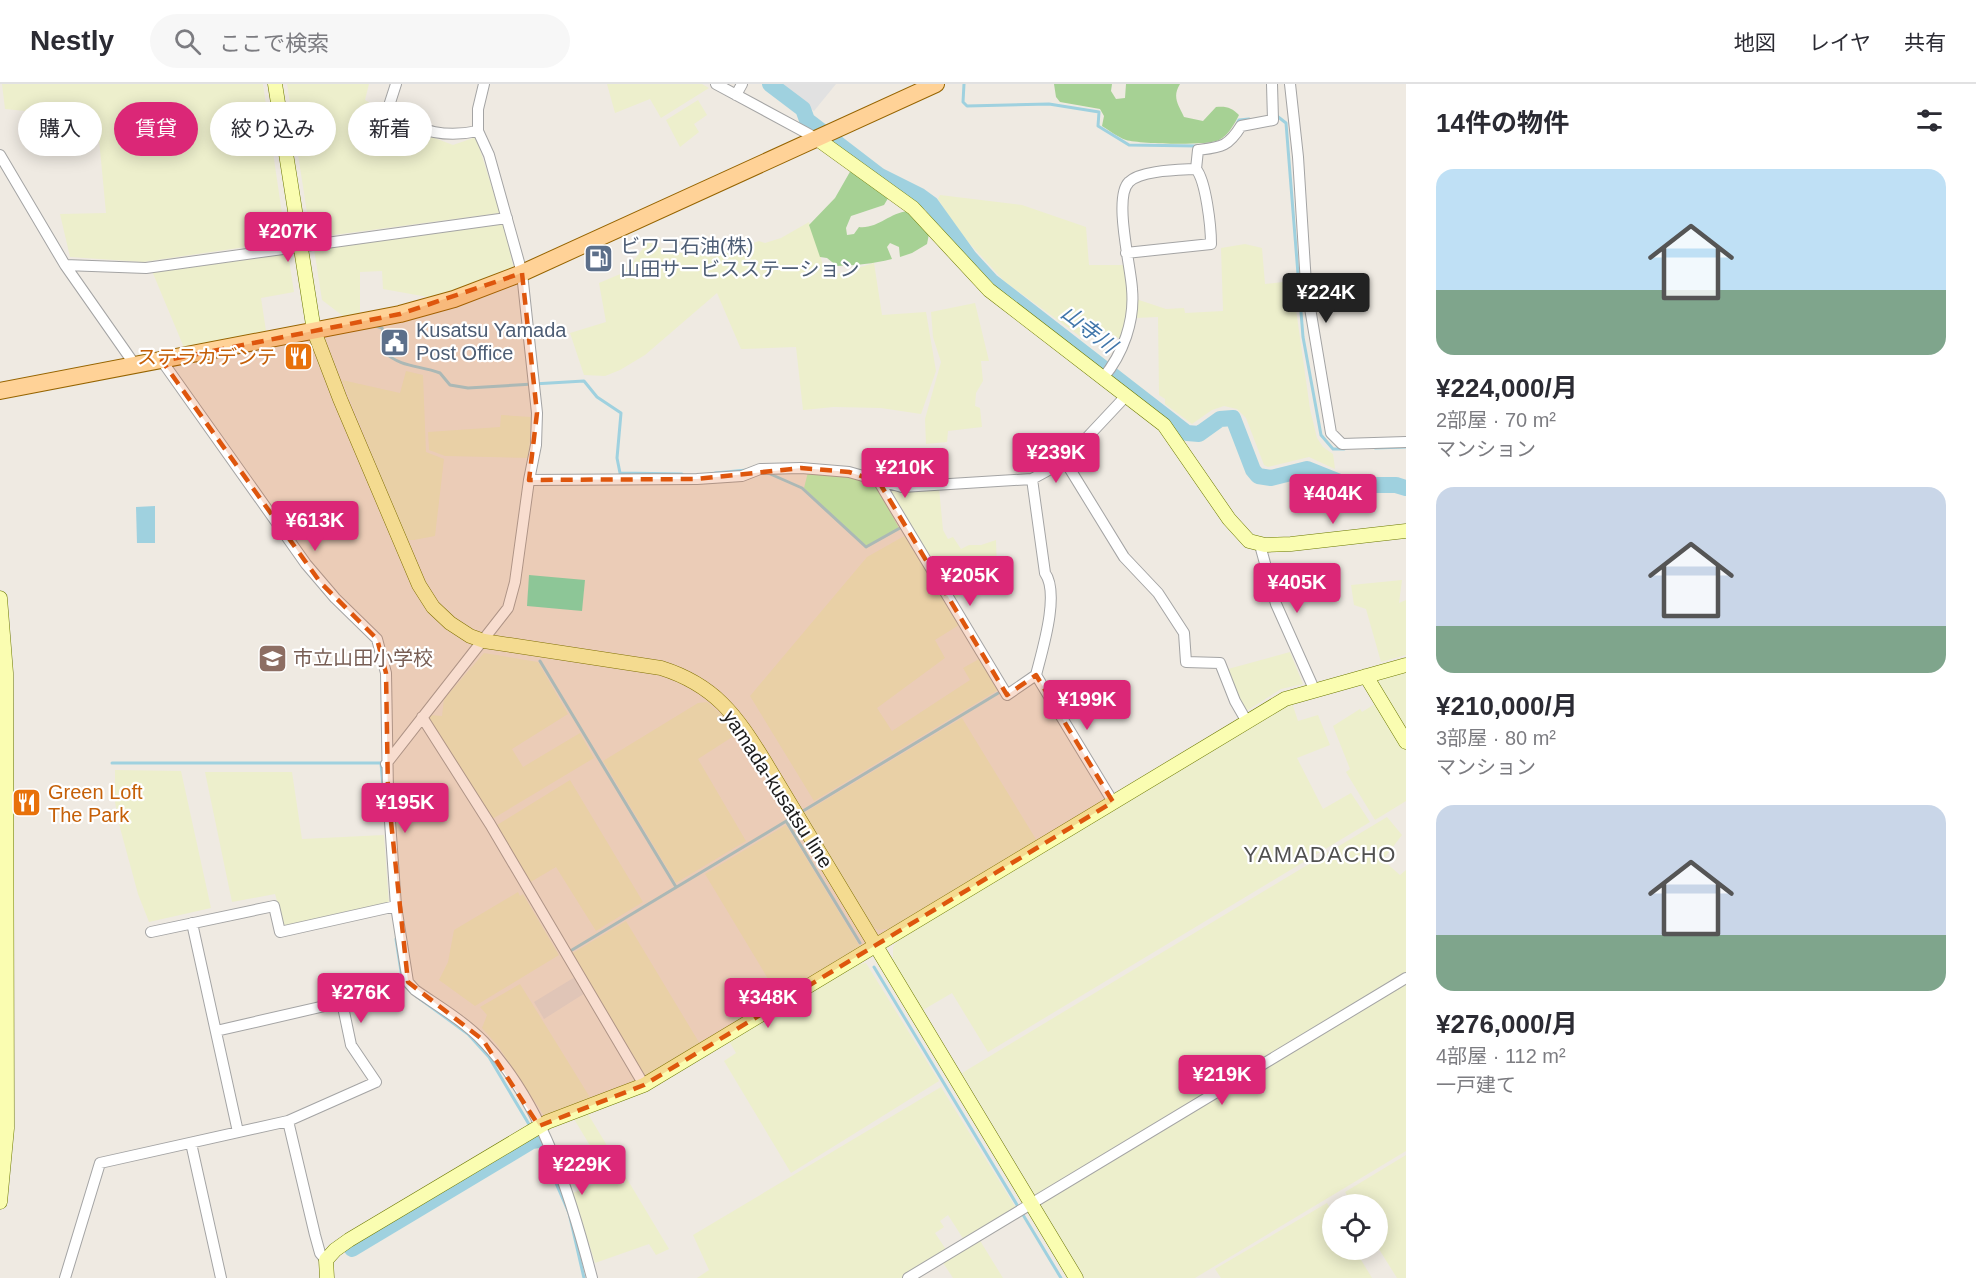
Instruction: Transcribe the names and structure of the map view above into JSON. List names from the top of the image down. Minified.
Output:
{"streets":{"street":["yamada-kusatsu line"]},"districts":["YAMADACHO"],"water":["山寺川"],"places":{"fuel station":["ビワコ石油(株) 山田サービスステーション"],"public building":["Kusatsu Yamada Post Office"],"restaurant":["ステラカデンテ","Green Loft The Park"],"school or university":["市立山田小学校"]},"page":{"header":"Nestly","search":"ここで検索","nav":["地図","レイヤ","共有"],"heading":"14件の物件","chip":["購入","賃貸","絞り込み","新着"],"list":[{"name":"¥224,000/月","note":"2部屋 · 70 m² · マンション"},{"name":"¥210,000/月","note":"3部屋 · 80 m² · マンション"},{"name":"¥276,000/月","note":"4部屋 · 112 m² · 一戸建て"}],"price":["¥207K","¥224K","¥239K","¥210K","¥404K","¥613K","¥205K","¥405K","¥199K","¥195K","¥276K","¥348K","¥219K","¥229K"]}}
